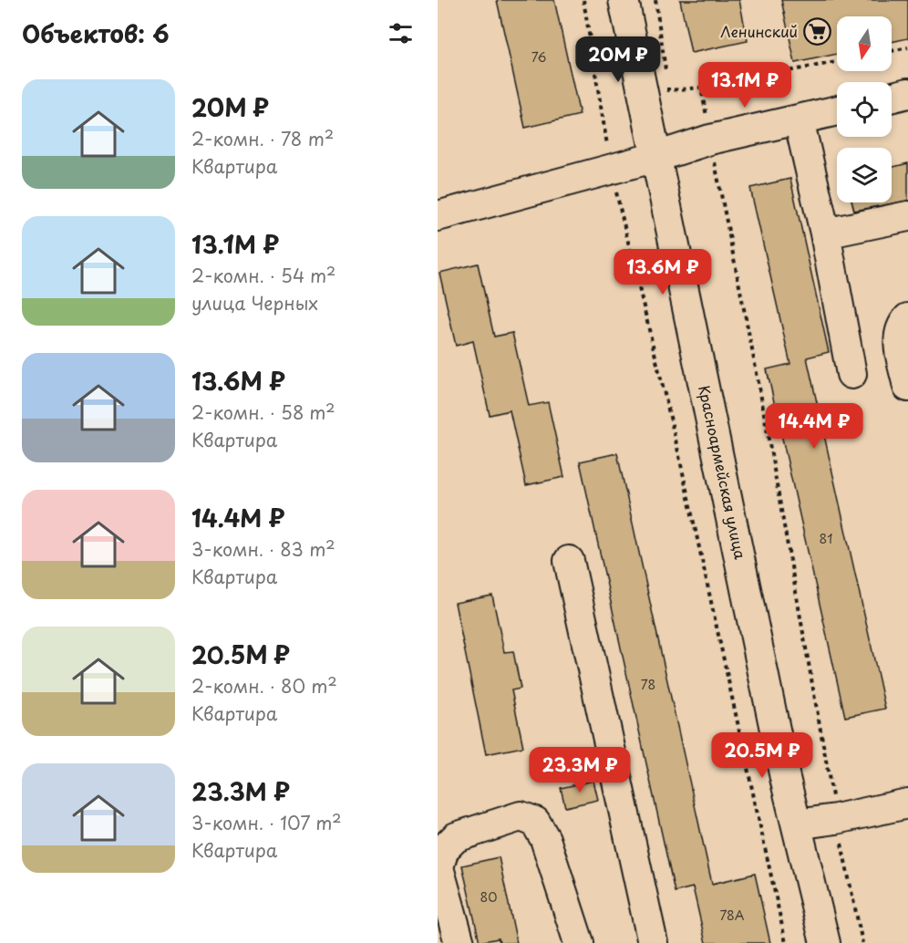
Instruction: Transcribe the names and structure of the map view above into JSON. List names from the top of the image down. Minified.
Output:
{"streets":{"street":["Красноармейская улица"]},"places":{"supermarket":["Ленинский"]},"house_numbers":["76","81","78","80","78А"],"north":"bottom","page":{"heading":"Объектов: 6","price":["20M ₽","13.1M ₽","13.6M ₽","14.4M ₽","20.5M ₽","23.3M ₽"],"list":[{"name":"20M ₽","note":"2-комн. · 78 m² · Квартира"},{"name":"13.1M ₽","note":"2-комн. · 54 m² · улица Черных"},{"name":"13.6M ₽","note":"2-комн. · 58 m² · Квартира"},{"name":"14.4M ₽","note":"3-комн. · 83 m² · Квартира"},{"name":"20.5M ₽","note":"2-комн. · 80 m² · Квартира"},{"name":"23.3M ₽","note":"3-комн. · 107 m² · Квартира"}]}}
